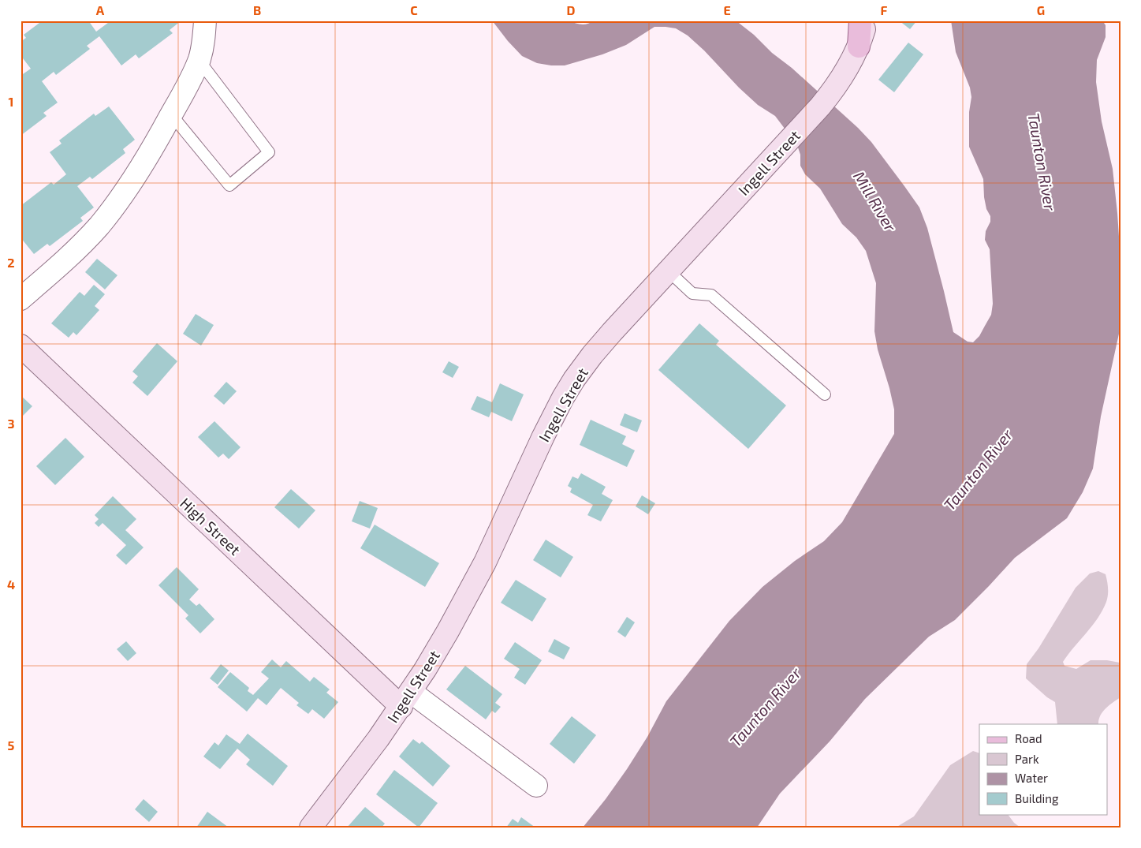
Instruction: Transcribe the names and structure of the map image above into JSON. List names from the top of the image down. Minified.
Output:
{"streets":{"street":["Ingell Street","High Street"]},"crossings":[["Ingell Street","High Street"]],"water":["Taunton River","Mill River"],"legend":["Road","Park","Water","Building"],"grid":{"columns":["A","B","C","D","E","F","G"],"rows":["1","2","3","4","5"]}}
